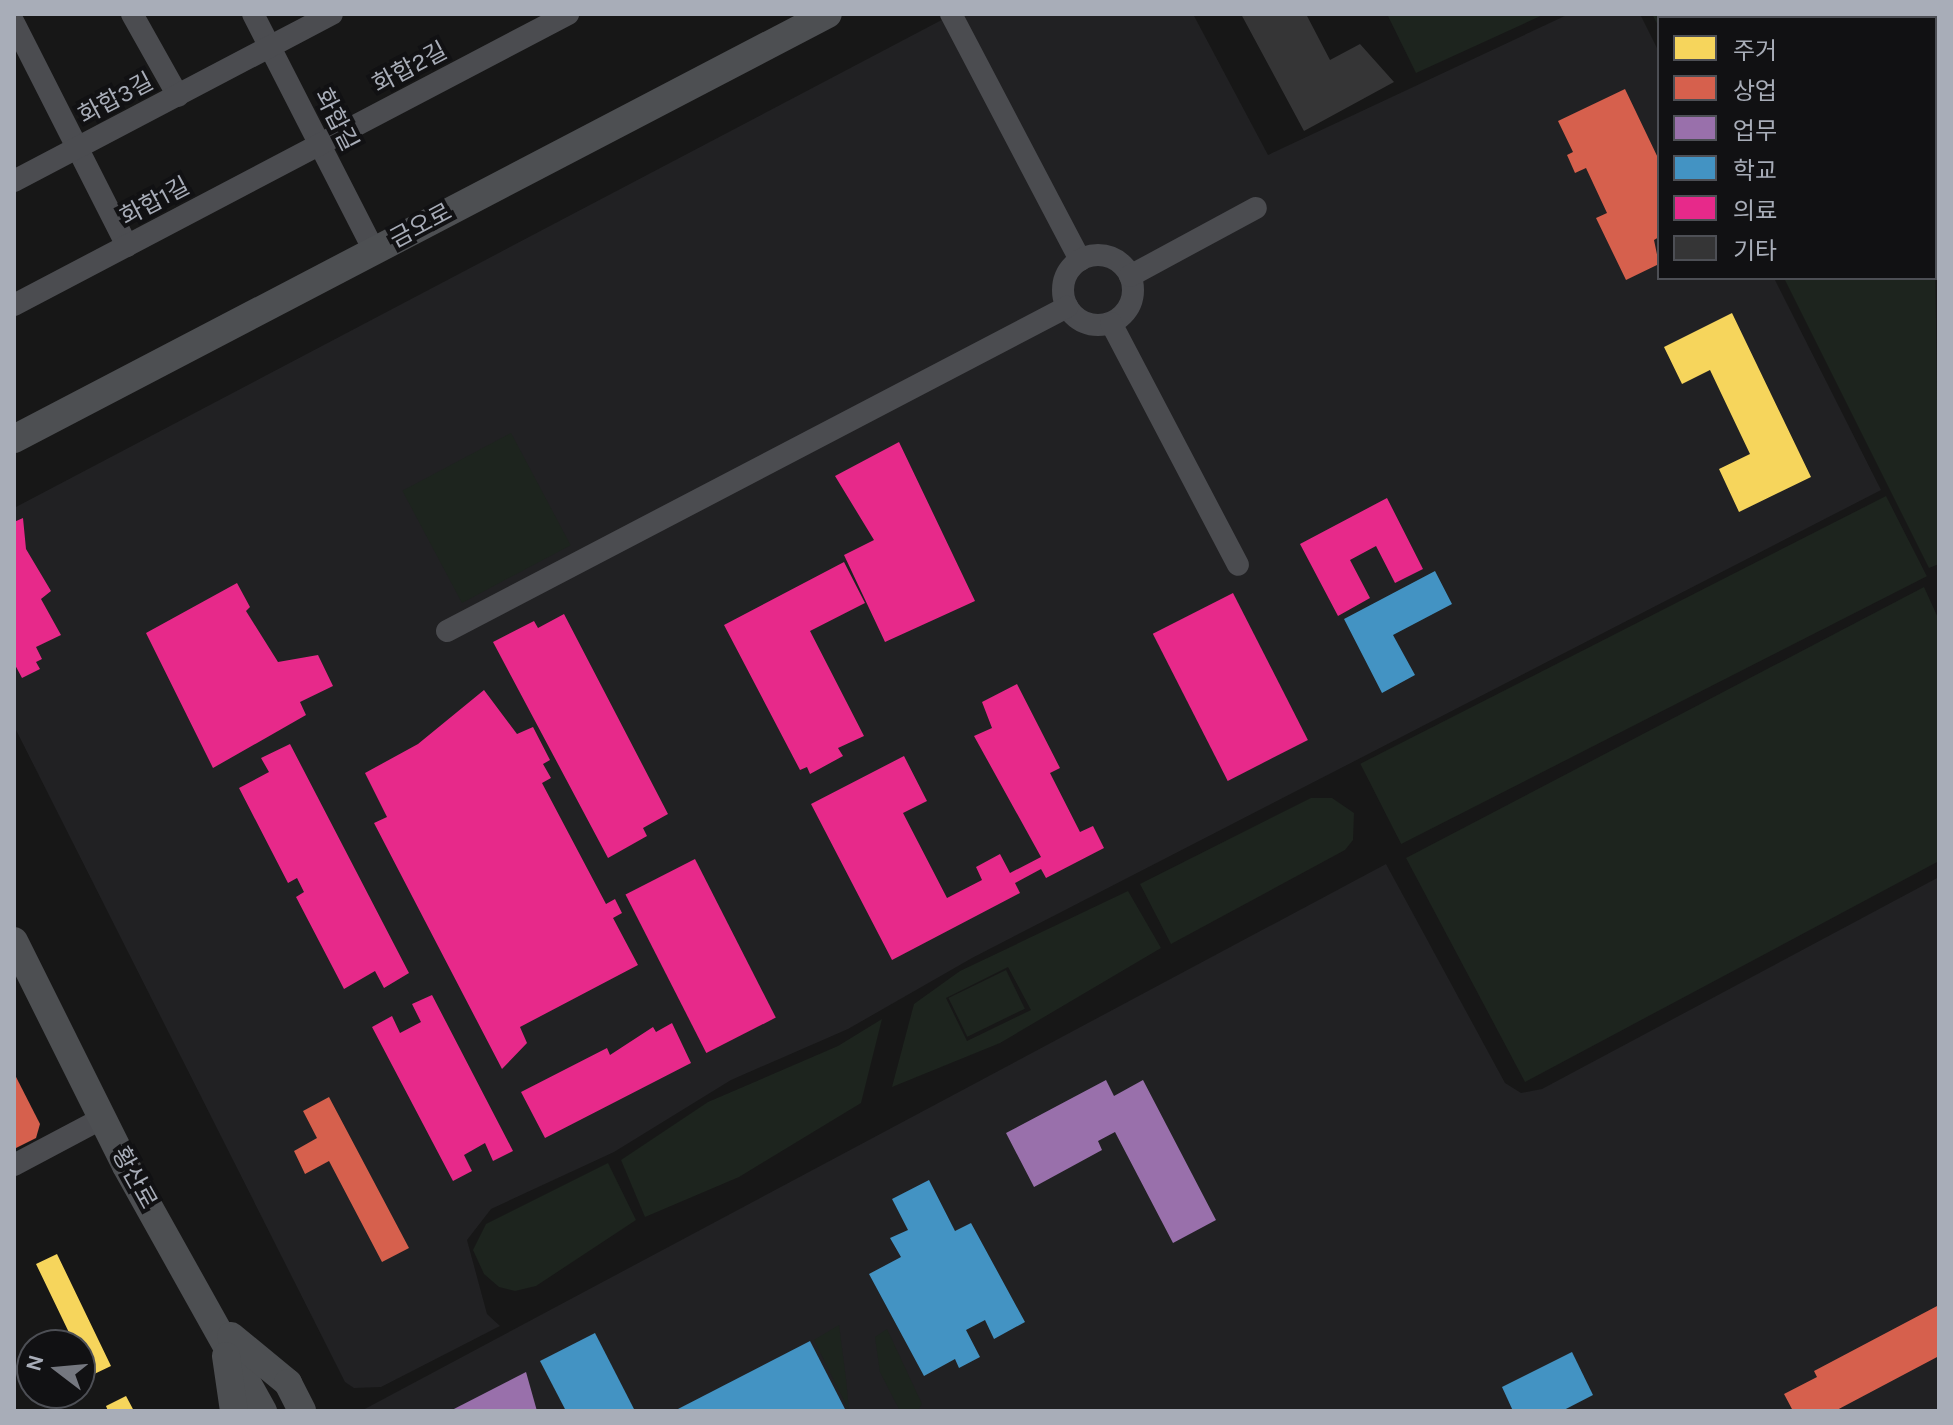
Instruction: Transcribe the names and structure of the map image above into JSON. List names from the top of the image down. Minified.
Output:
{"streets":{"main road":["금오로","황산로"],"street":["화합2길","화합3길","화합길","화합1길"]},"crossings":[["화합2길","화합길"],["화합2길","화합1길"],["화합3길","화합길"],["화합길","화합1길"],["화합길","금오로"]],"legend":["주거","상업","업무","학교","의료","기타"],"north":"left"}
